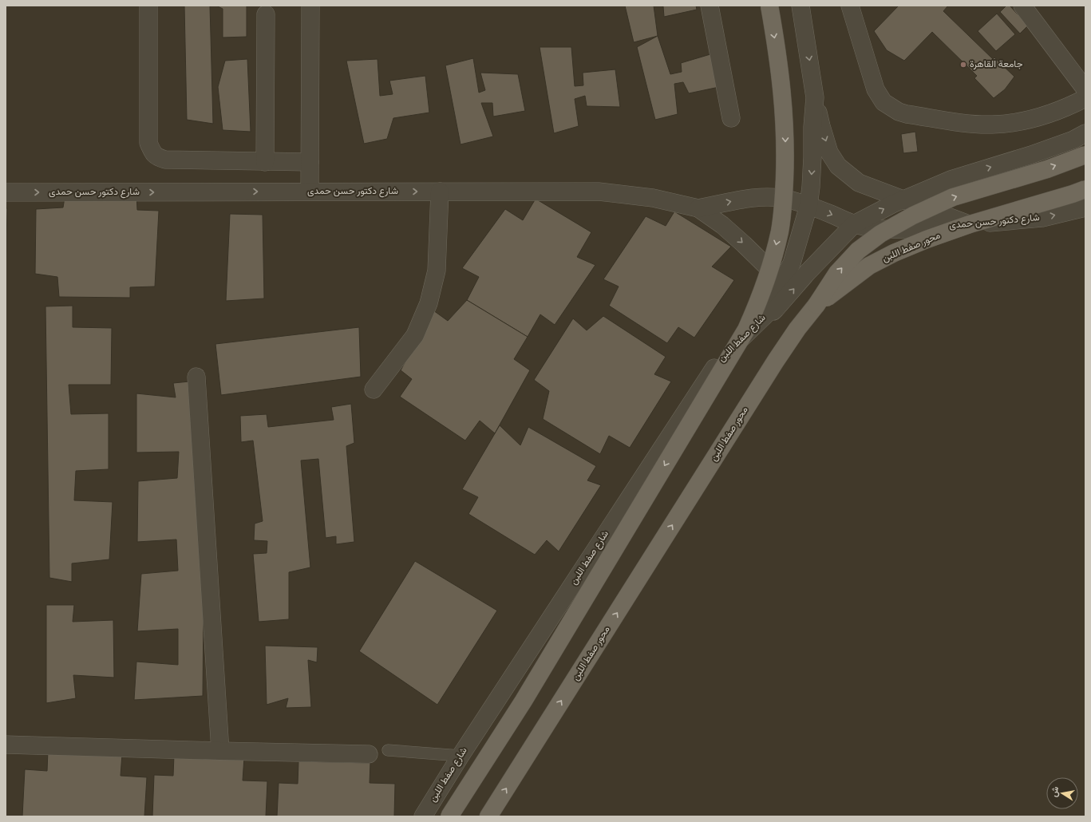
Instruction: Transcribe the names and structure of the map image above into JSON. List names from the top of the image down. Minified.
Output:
{"streets":{"main road":["محور صفط اللبن"],"street":["شارع دكتور حسن حمدى","شارع صفط اللبن"]},"crossings":[["شارع دكتور حسن حمدى","شارع صفط اللبن"]],"one_way":["شارع دكتور حسن حمدى"],"places":["جامعة القاهرة"],"north":"left"}
